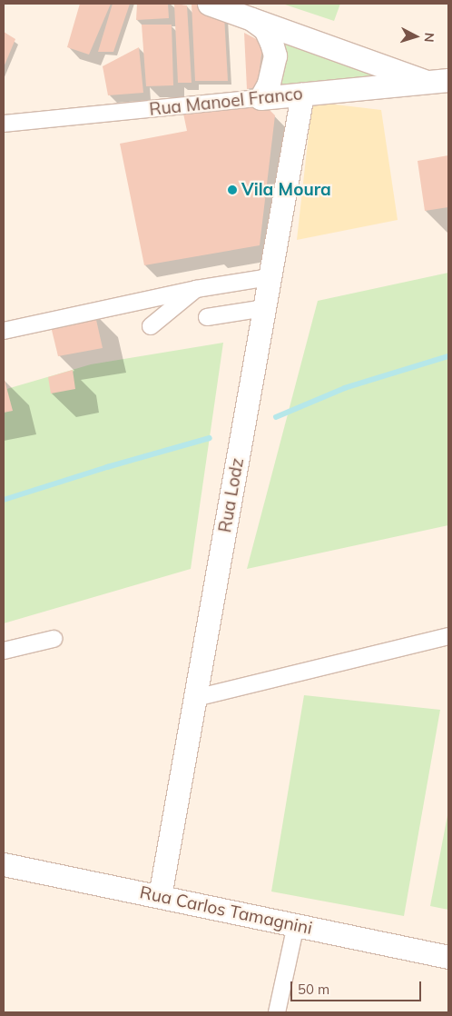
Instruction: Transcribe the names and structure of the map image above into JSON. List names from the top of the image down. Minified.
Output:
{"streets":{"street":["Rua Manoel Franco","Rua Lodz","Rua Carlos Tamagnini"]},"crossings":[["Rua Manoel Franco","Rua Lodz"],["Rua Lodz","Rua Carlos Tamagnini"]],"places":["Vila Moura"],"scale_bar":"50 m","north":"right"}
